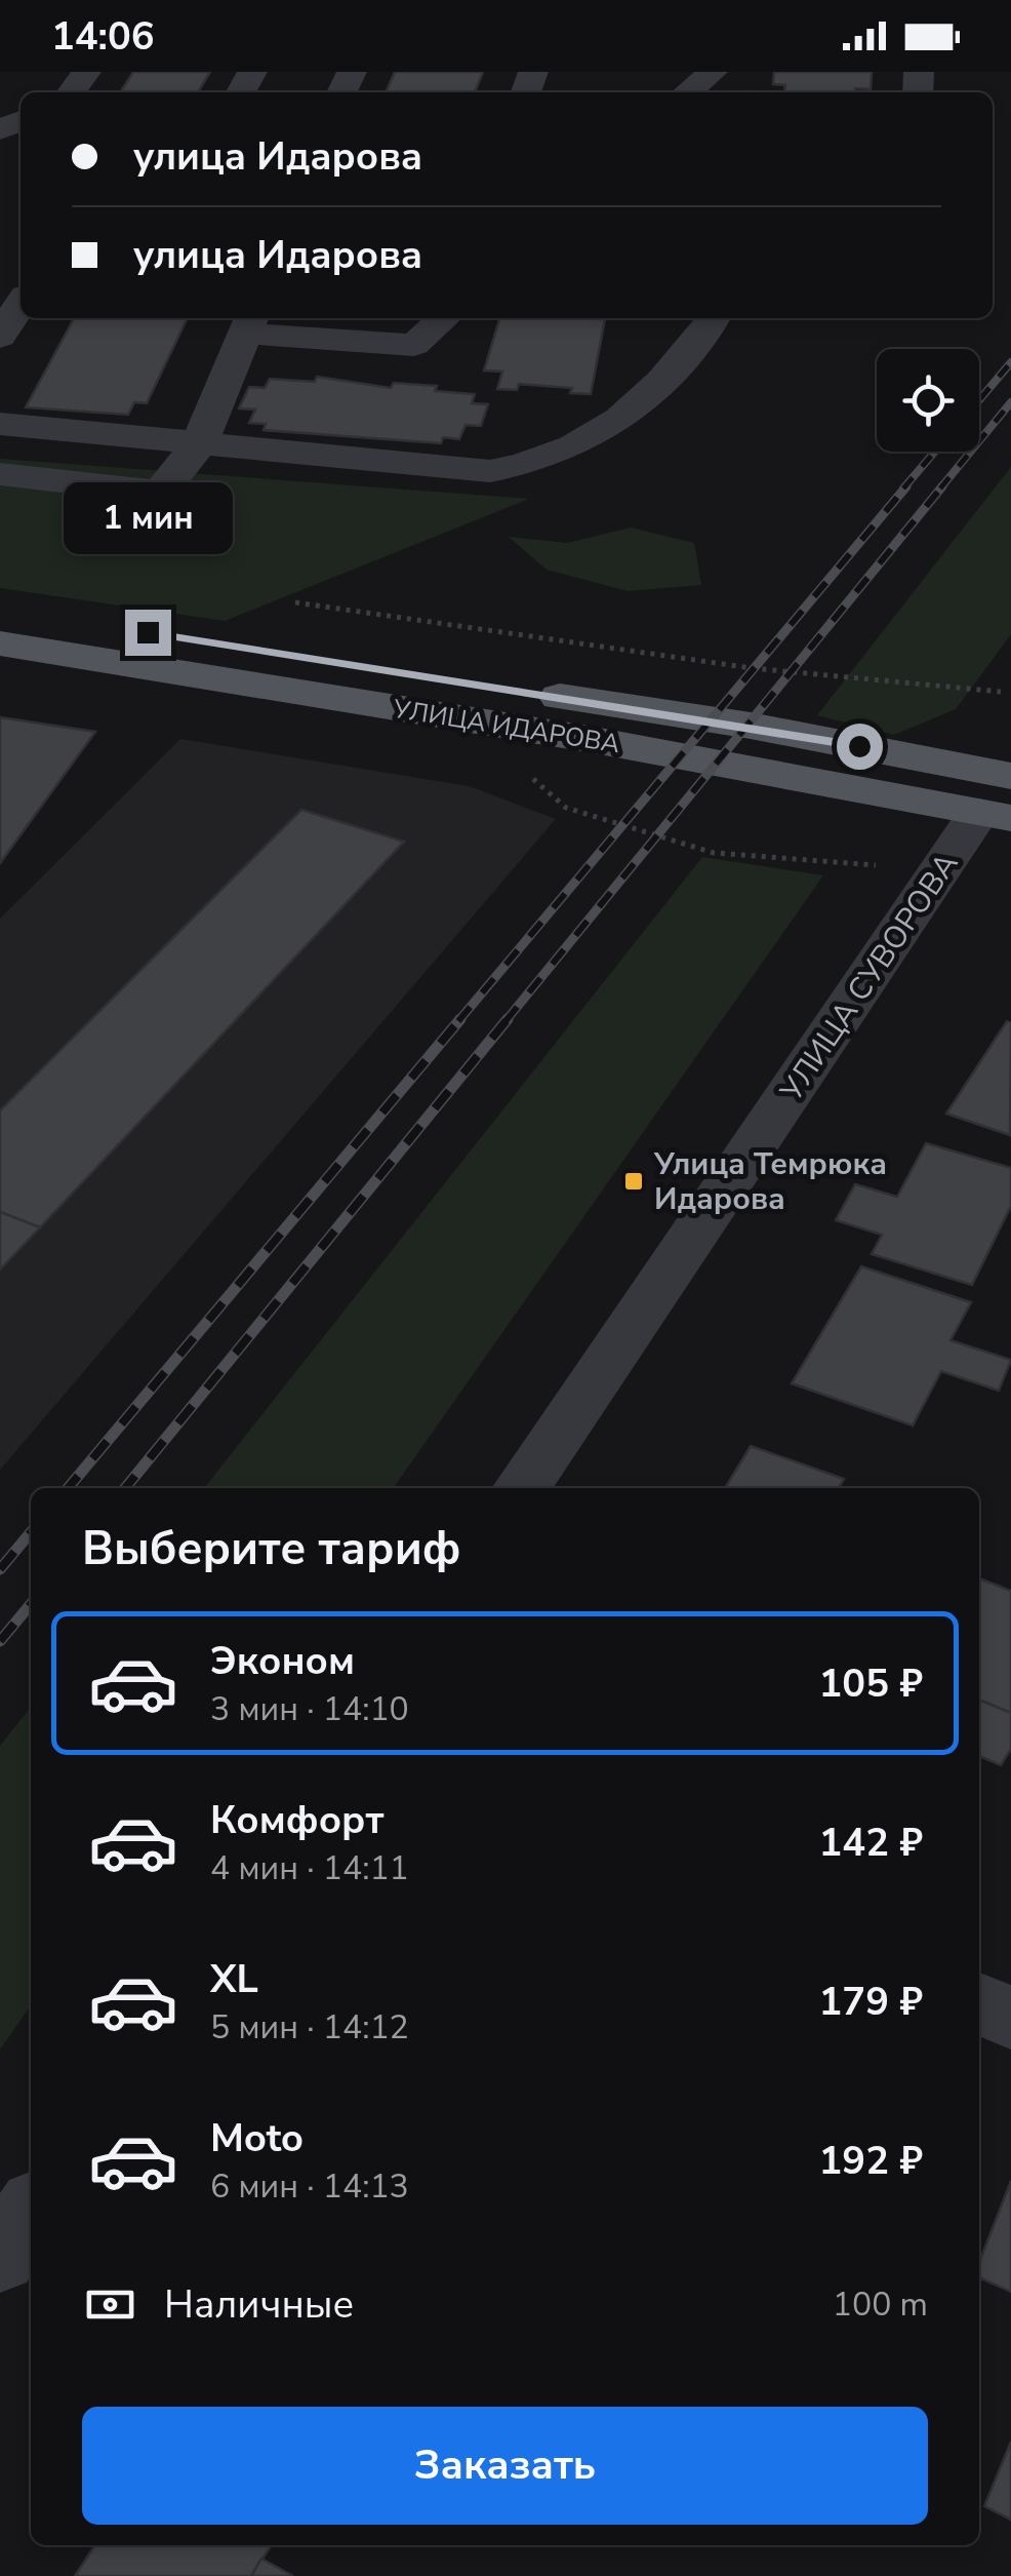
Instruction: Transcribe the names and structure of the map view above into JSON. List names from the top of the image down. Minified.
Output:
{"streets":{"main road":["УЛИЦА ИДАРОВА"],"street":["УЛИЦА СУВОРОВА"]},"crossings":[["УЛИЦА ИДАРОВА","УЛИЦА СУВОРОВА"]],"places":{"transit":["Улица Темрюка Идарова"]},"page":{"status":"14:06","banner":["улица Идарова","улица Идарова"],"bubble":"1 мин","heading":"Выберите тариф","list":[{"name":"Эконом","note":"3 мин · 14:10","value":"105 ₽"},{"name":"Комфорт","note":"4 мин · 14:11","value":"142 ₽"},{"name":"XL","note":"5 мин · 14:12","value":"179 ₽"},{"name":"Moto","note":"6 мин · 14:13","value":"192 ₽"}],"pay":["Наличные","100 m"],"buttons":"Заказать"}}
